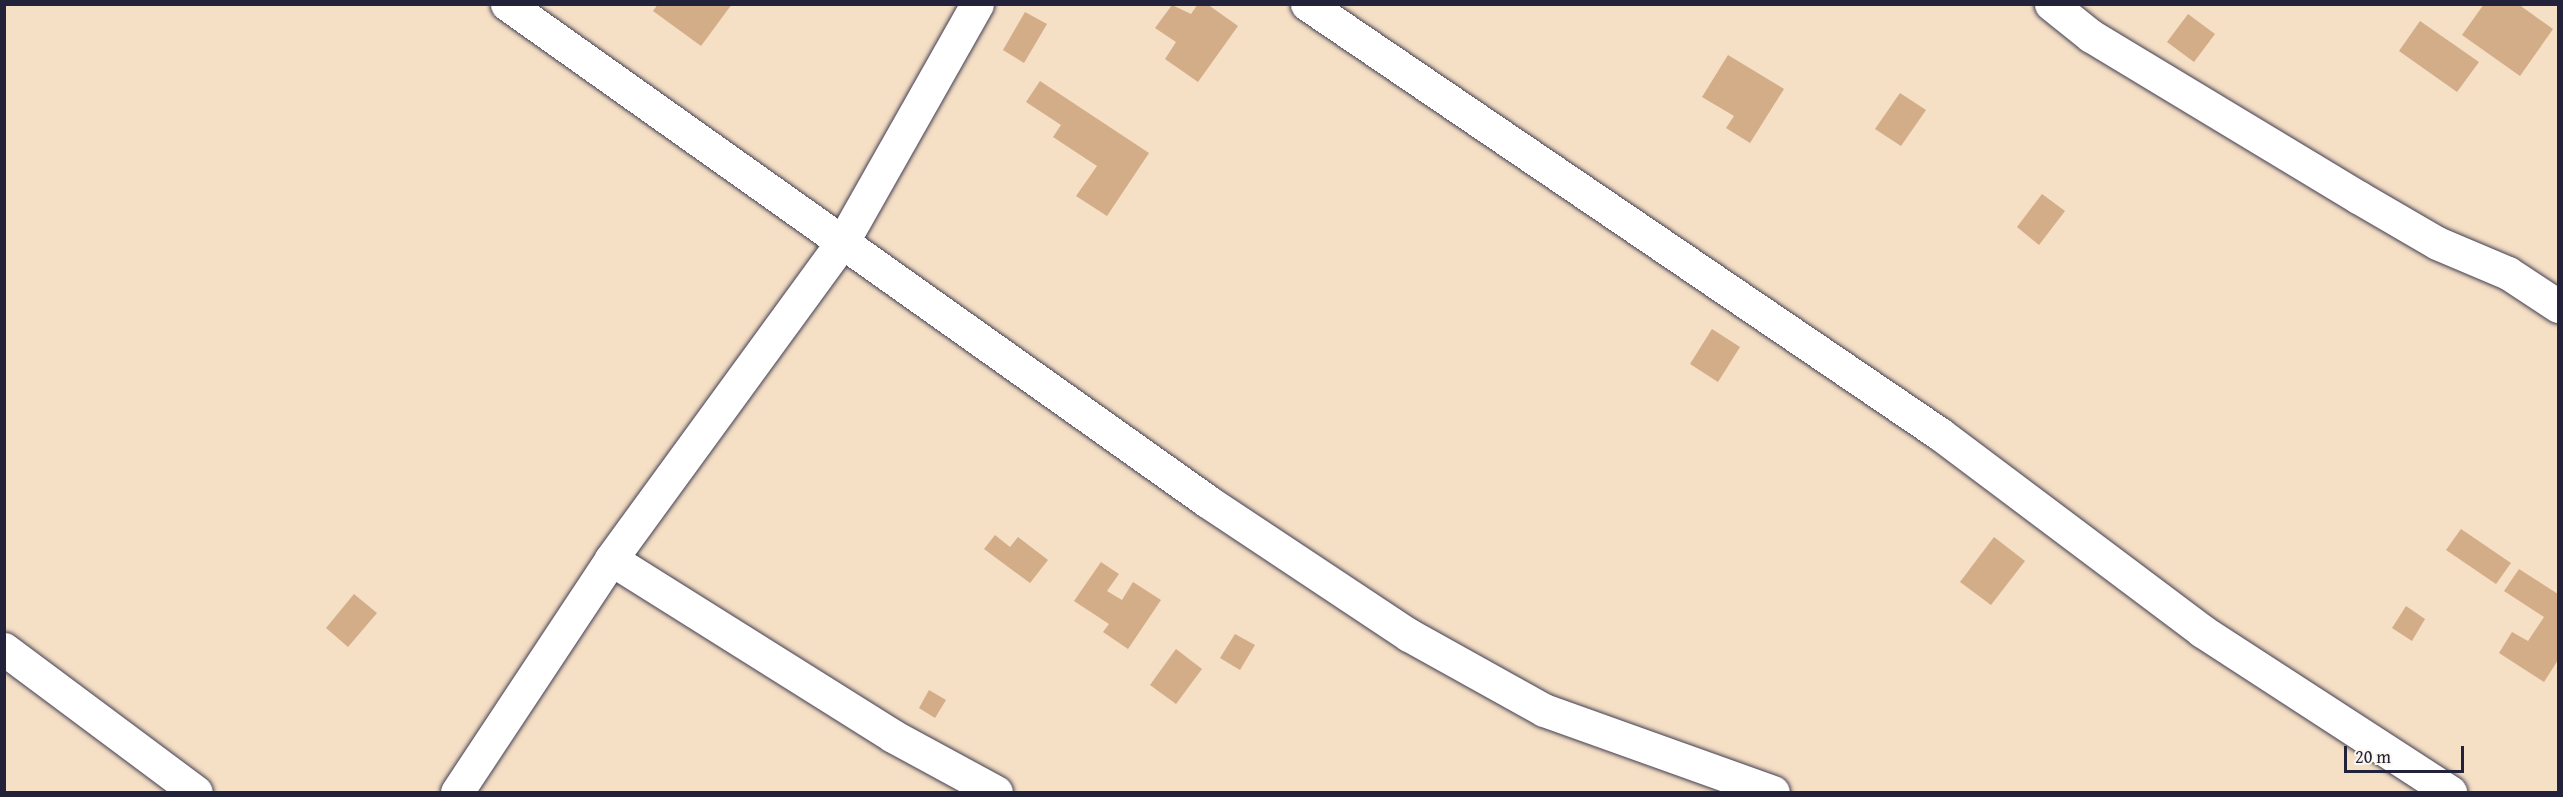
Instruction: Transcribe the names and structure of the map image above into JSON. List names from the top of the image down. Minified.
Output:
{"scale_bar":"20 m"}
